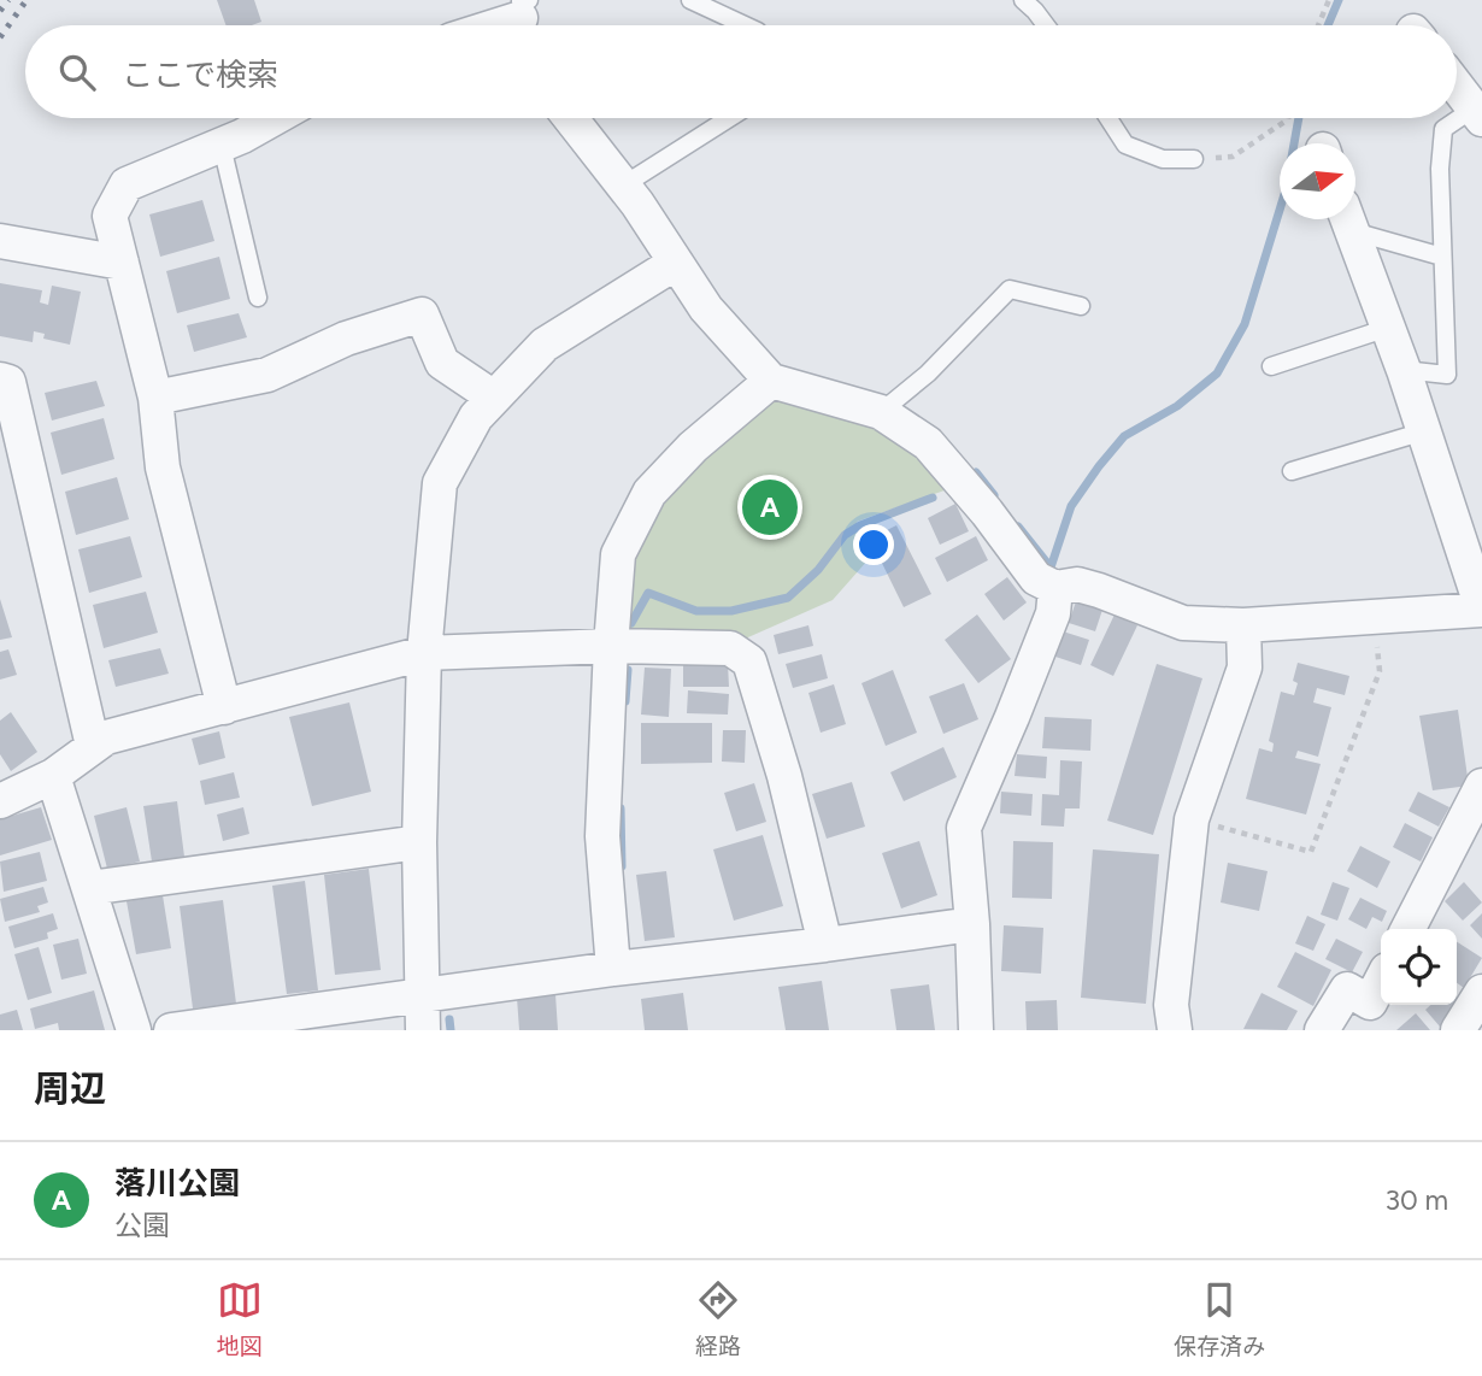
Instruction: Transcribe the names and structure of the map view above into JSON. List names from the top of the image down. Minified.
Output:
{"north":"right","page":{"search":"ここで検索","pins":"A","heading":"周辺","list":[{"mark":"A","name":"落川公園","note":"公園","value":"30 m"}],"nav":["地図","経路","保存済み"]}}
